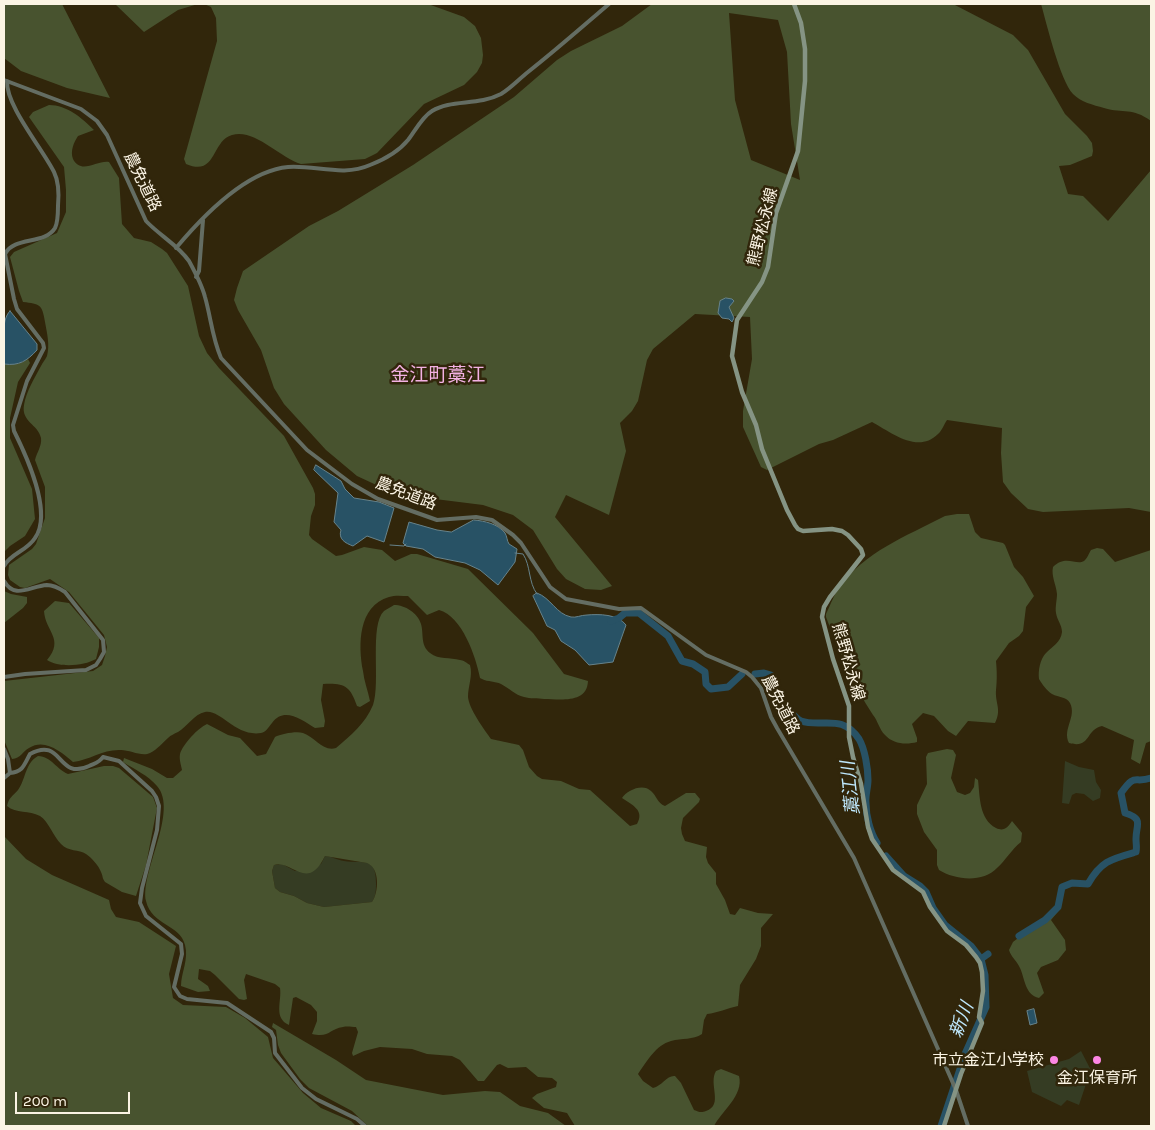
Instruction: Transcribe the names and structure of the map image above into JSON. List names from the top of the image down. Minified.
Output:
{"streets":{"main road":["熊野松永線"],"street":["農免道路"]},"crossings":[["農免道路","熊野松永線"]],"districts":["金江町藁江"],"water":["藁江川","新川"],"places":["市立金江小学校","金江保育所"],"scale_bar":"200 m"}
